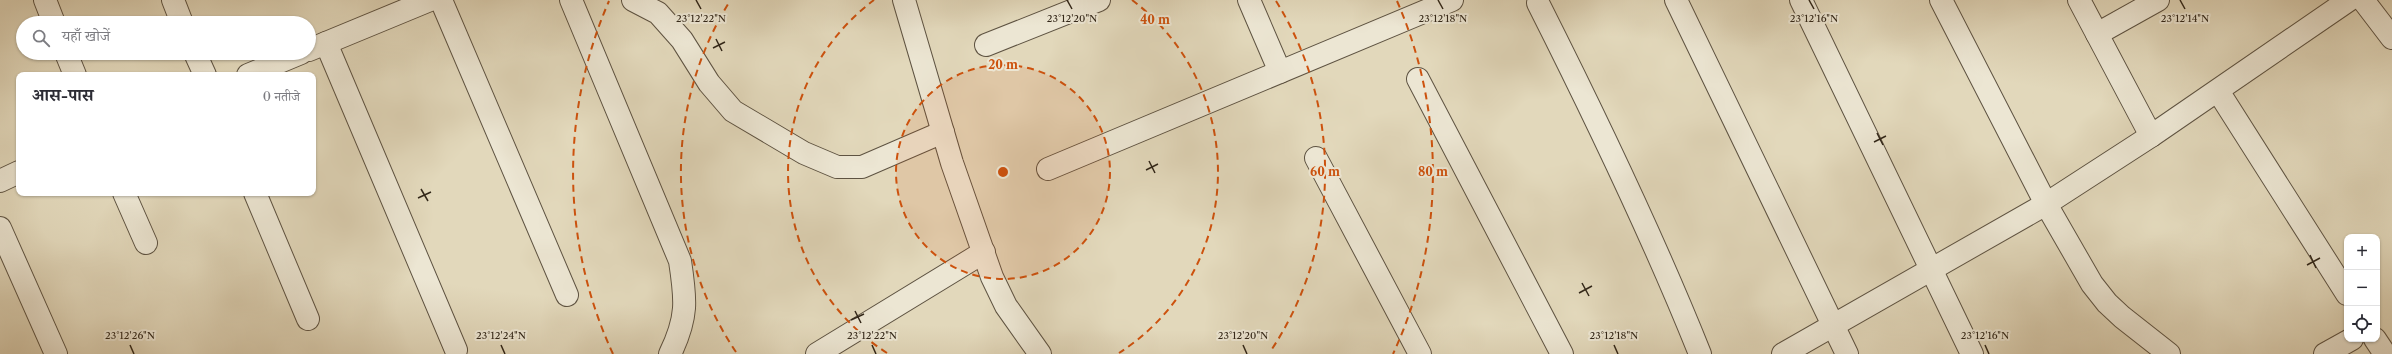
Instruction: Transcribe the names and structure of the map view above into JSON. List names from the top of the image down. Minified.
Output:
{"page":{"search":"यहाँ खोजें","heading":["आस-पास","0 नतीजे"],"map_buttons":["+","−"]},"coordinates":["23°12'22\"N","23°12'20\"N","23°12'18\"N","23°12'16\"N","23°12'14\"N","23°12'26\"N","23°12'24\"N"],"rings":["40 m","20 m","60 m","80 m"]}
